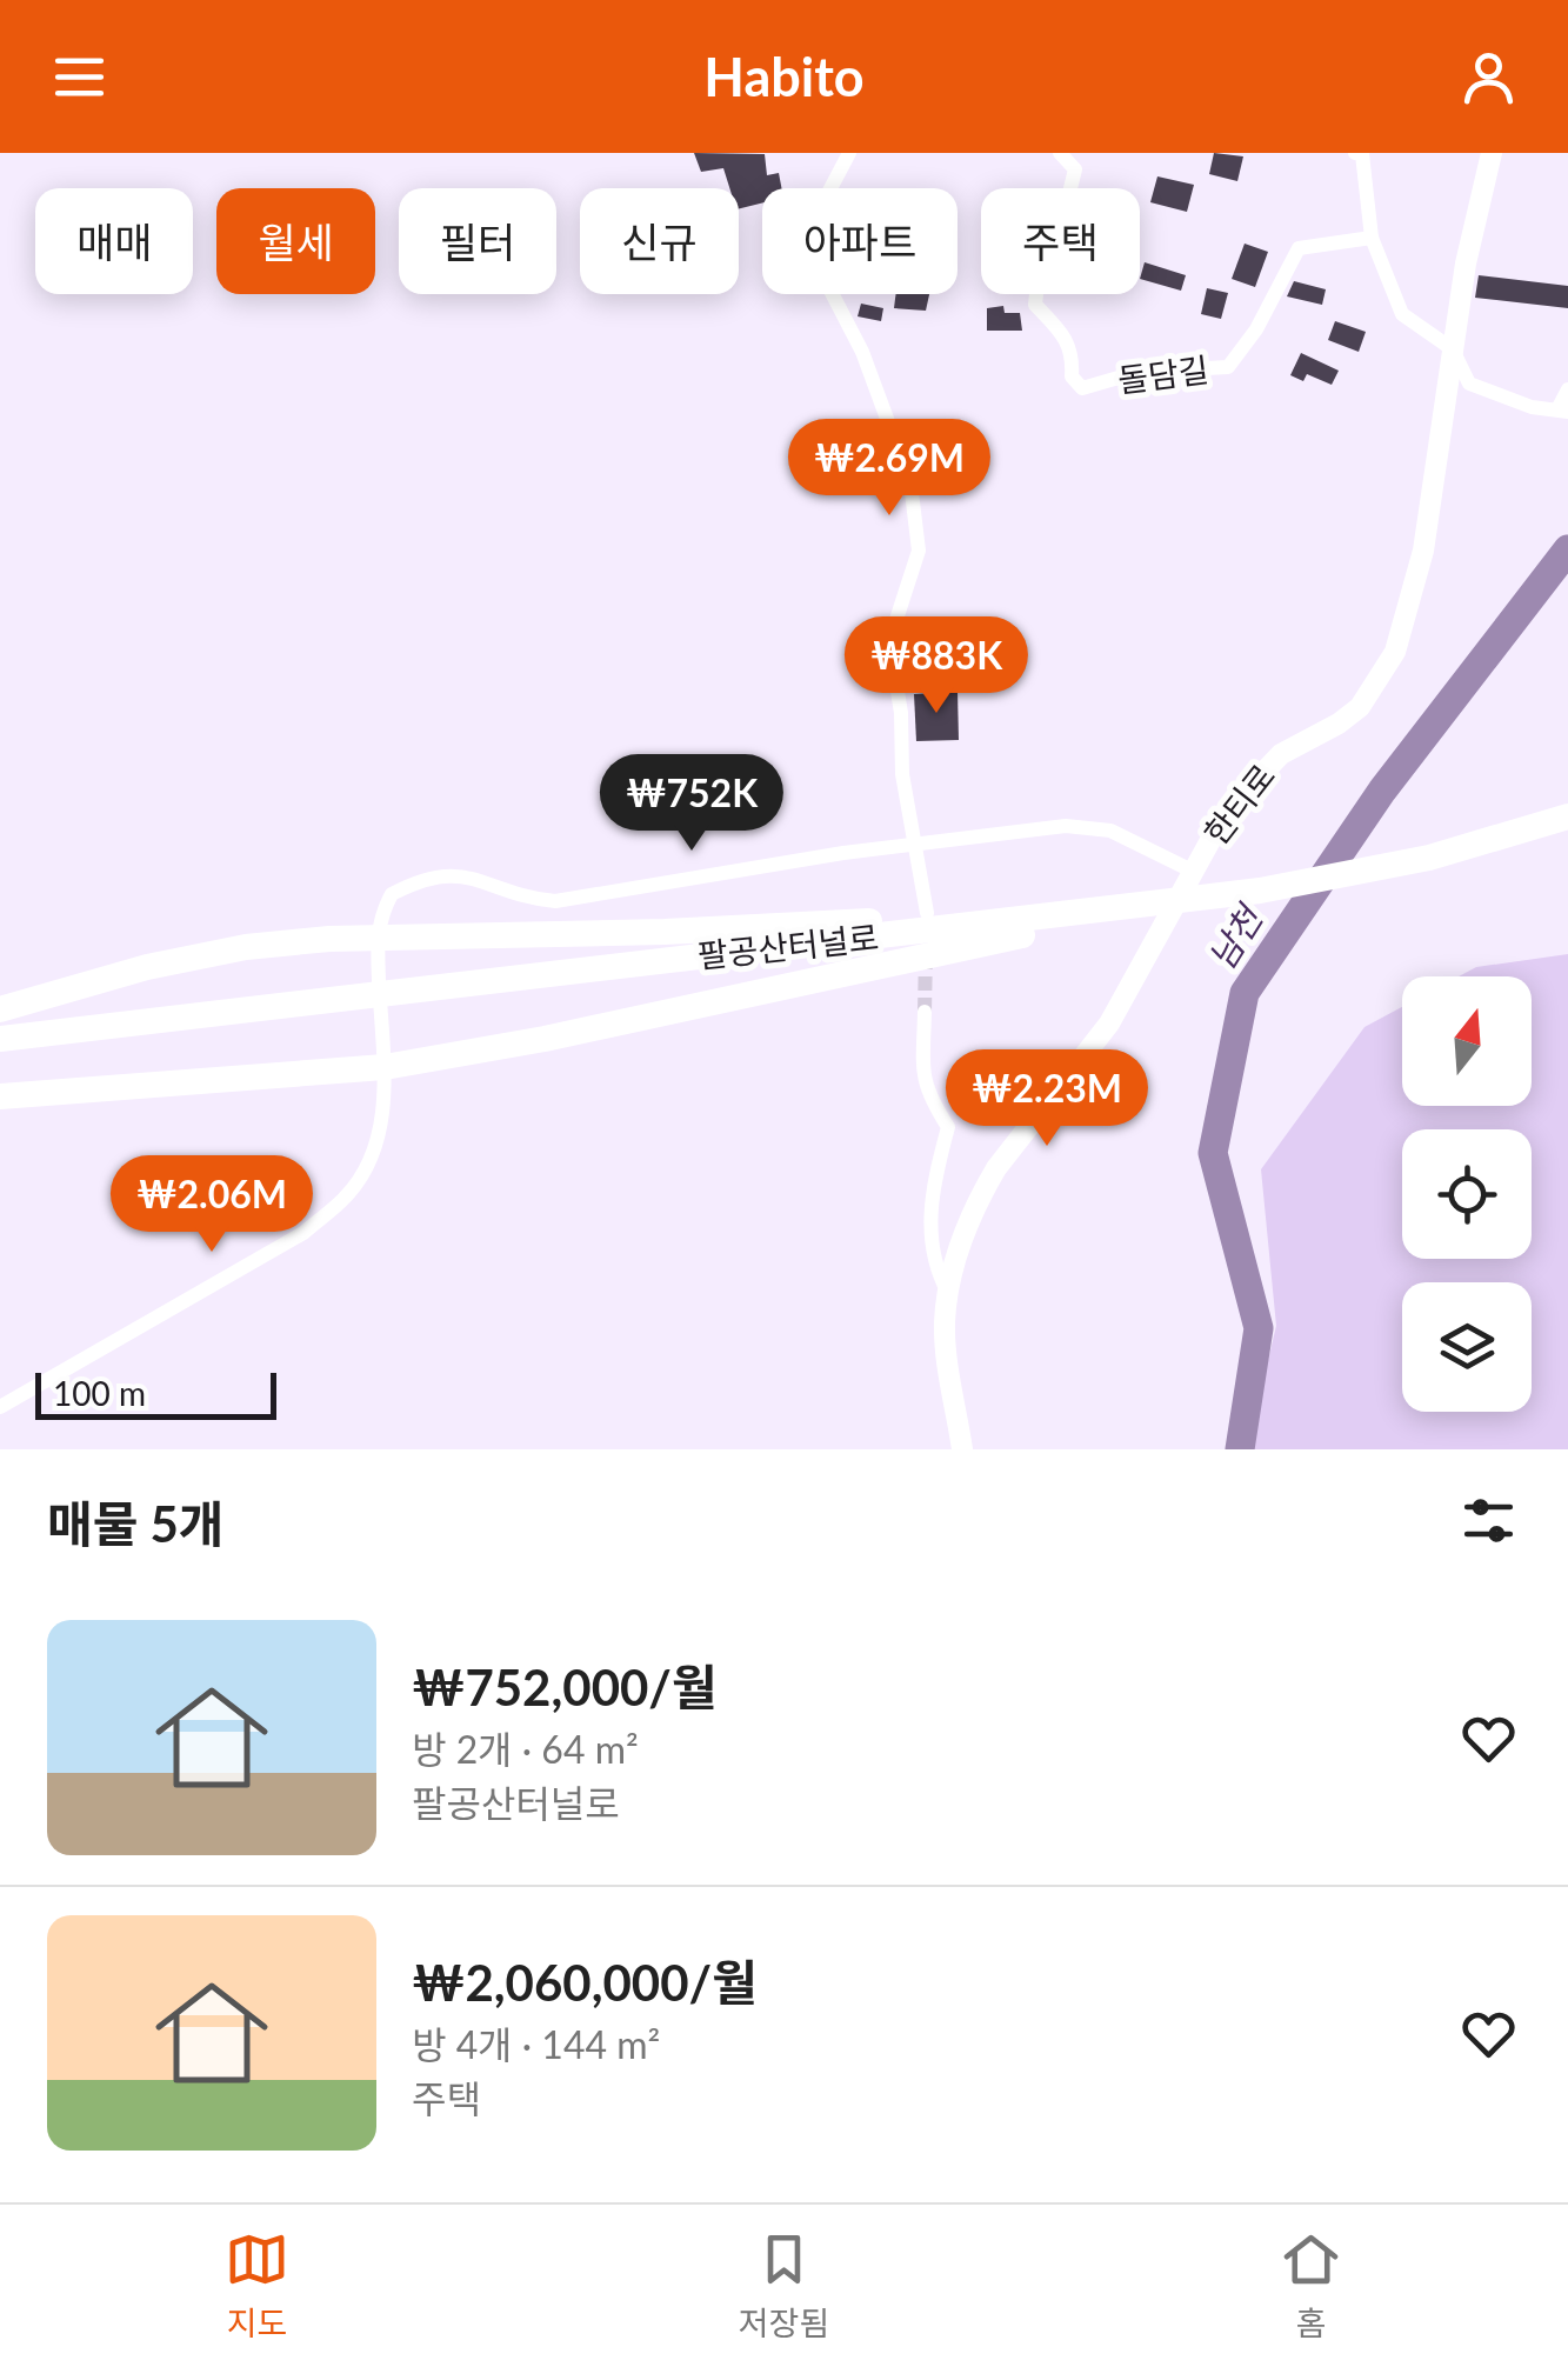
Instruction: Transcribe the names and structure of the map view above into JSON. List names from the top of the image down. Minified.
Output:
{"streets":{"highway":["팔공산터널로"],"street":["돌담길","한티로"]},"water":["남천"],"scale_bar":"100 m","north":"top","page":{"header":"Habito","chip":["매매","월세","필터","신규","아파트","주택"],"price":["₩2.69M","₩883K","₩752K","₩2.23M","₩2.06M"],"scale":"100 m","heading":"매물 5개","list":[{"name":"₩752,000/월","note":"방 2개 · 64 m² · 팔공산터널로"},{"name":"₩2,060,000/월","note":"방 4개 · 144 m² · 주택"}],"tabs":["지도","저장됨","홈"]}}
